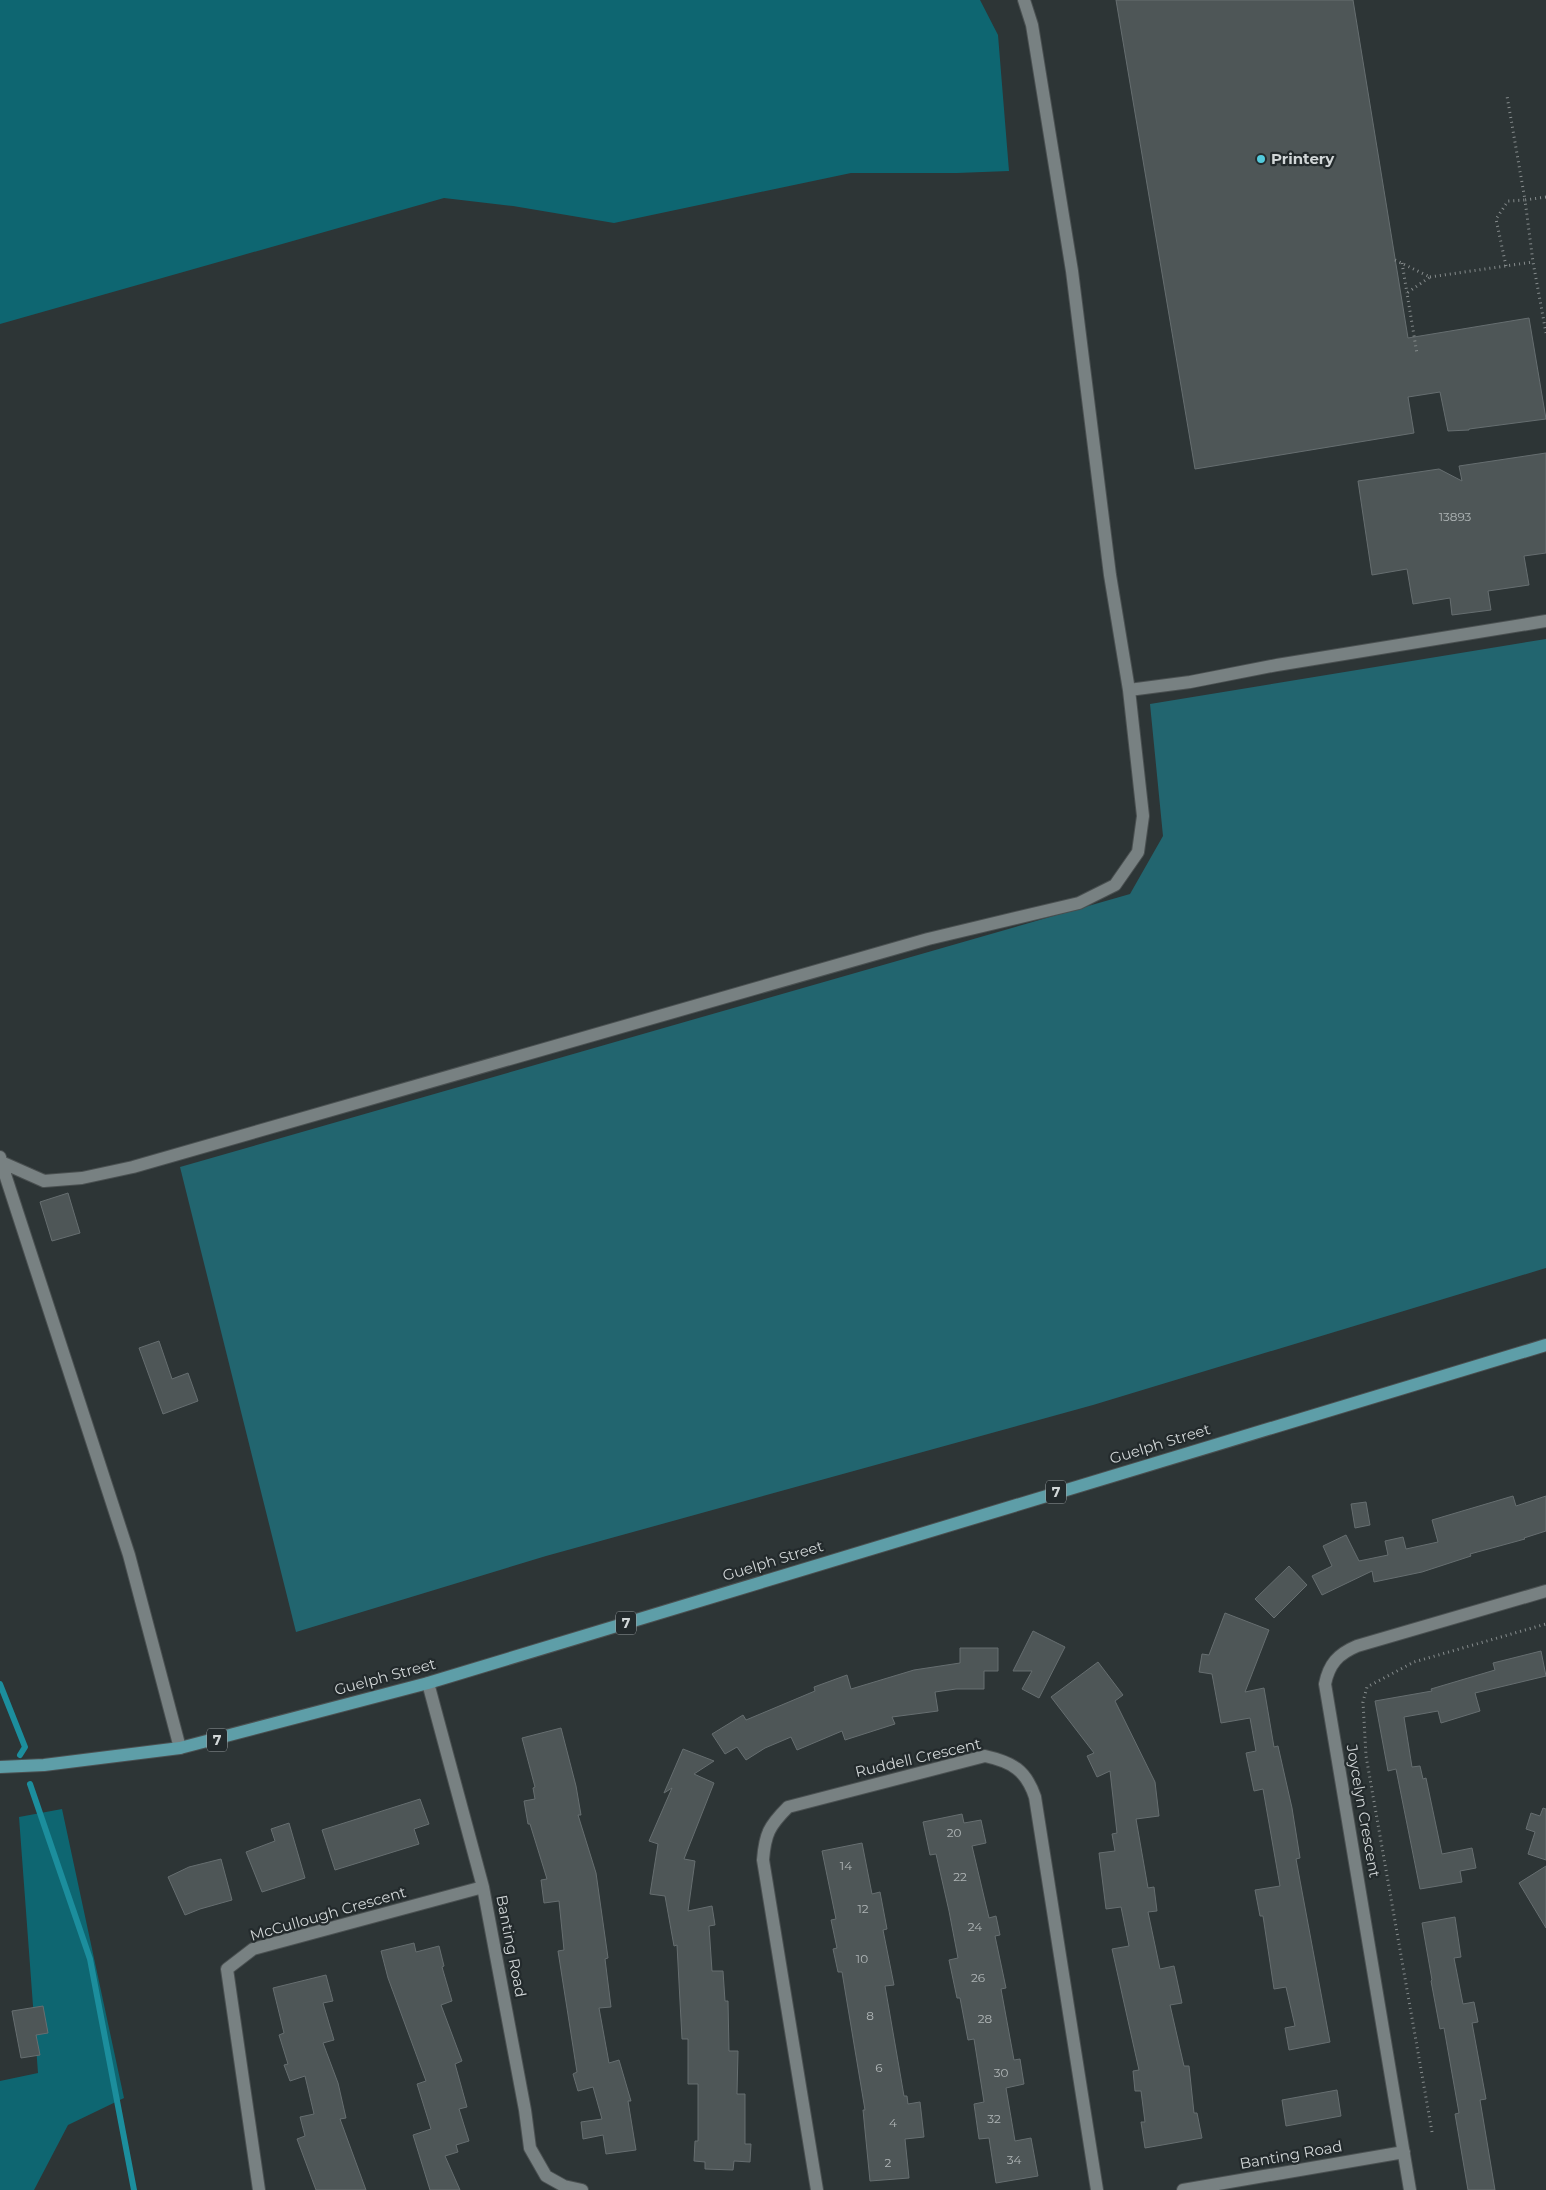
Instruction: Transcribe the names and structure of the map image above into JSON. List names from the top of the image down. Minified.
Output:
{"streets":{"main road":["Guelph Street","7"],"street":["Ruddell Crescent","Joycelyn Crescent","McCullough Crescent","Banting Road"]},"crossings":[["Guelph Street","Banting Road"],["Joycelyn Crescent","Banting Road"],["McCullough Crescent","Banting Road"]],"places":["Printery"],"house_numbers":["13893","20","14","22","12","24","10","26","8","28","6","30","32","4","34","2"]}
